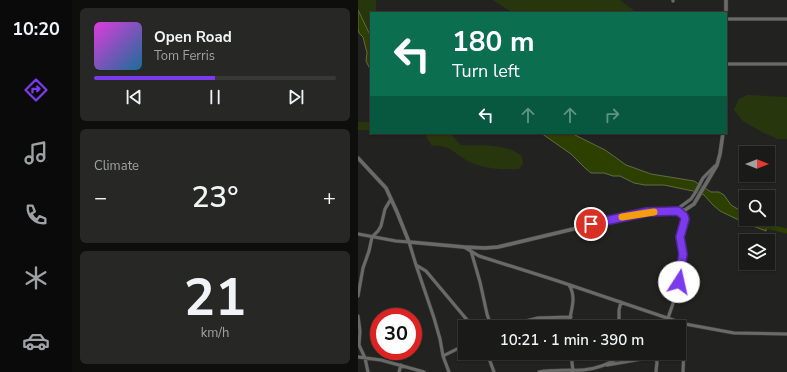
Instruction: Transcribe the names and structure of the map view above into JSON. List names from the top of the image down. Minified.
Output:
{"north":"right","page":{"tabs":"10:20","turn":["180 m","Turn left"],"song":["Open Road","Tom Ferris"],"tile":["Climate",["21","km/h"]],"heat":["−","23°","+"],"limit":"30","trip":"10:21 · 1 min · 390 m"}}
